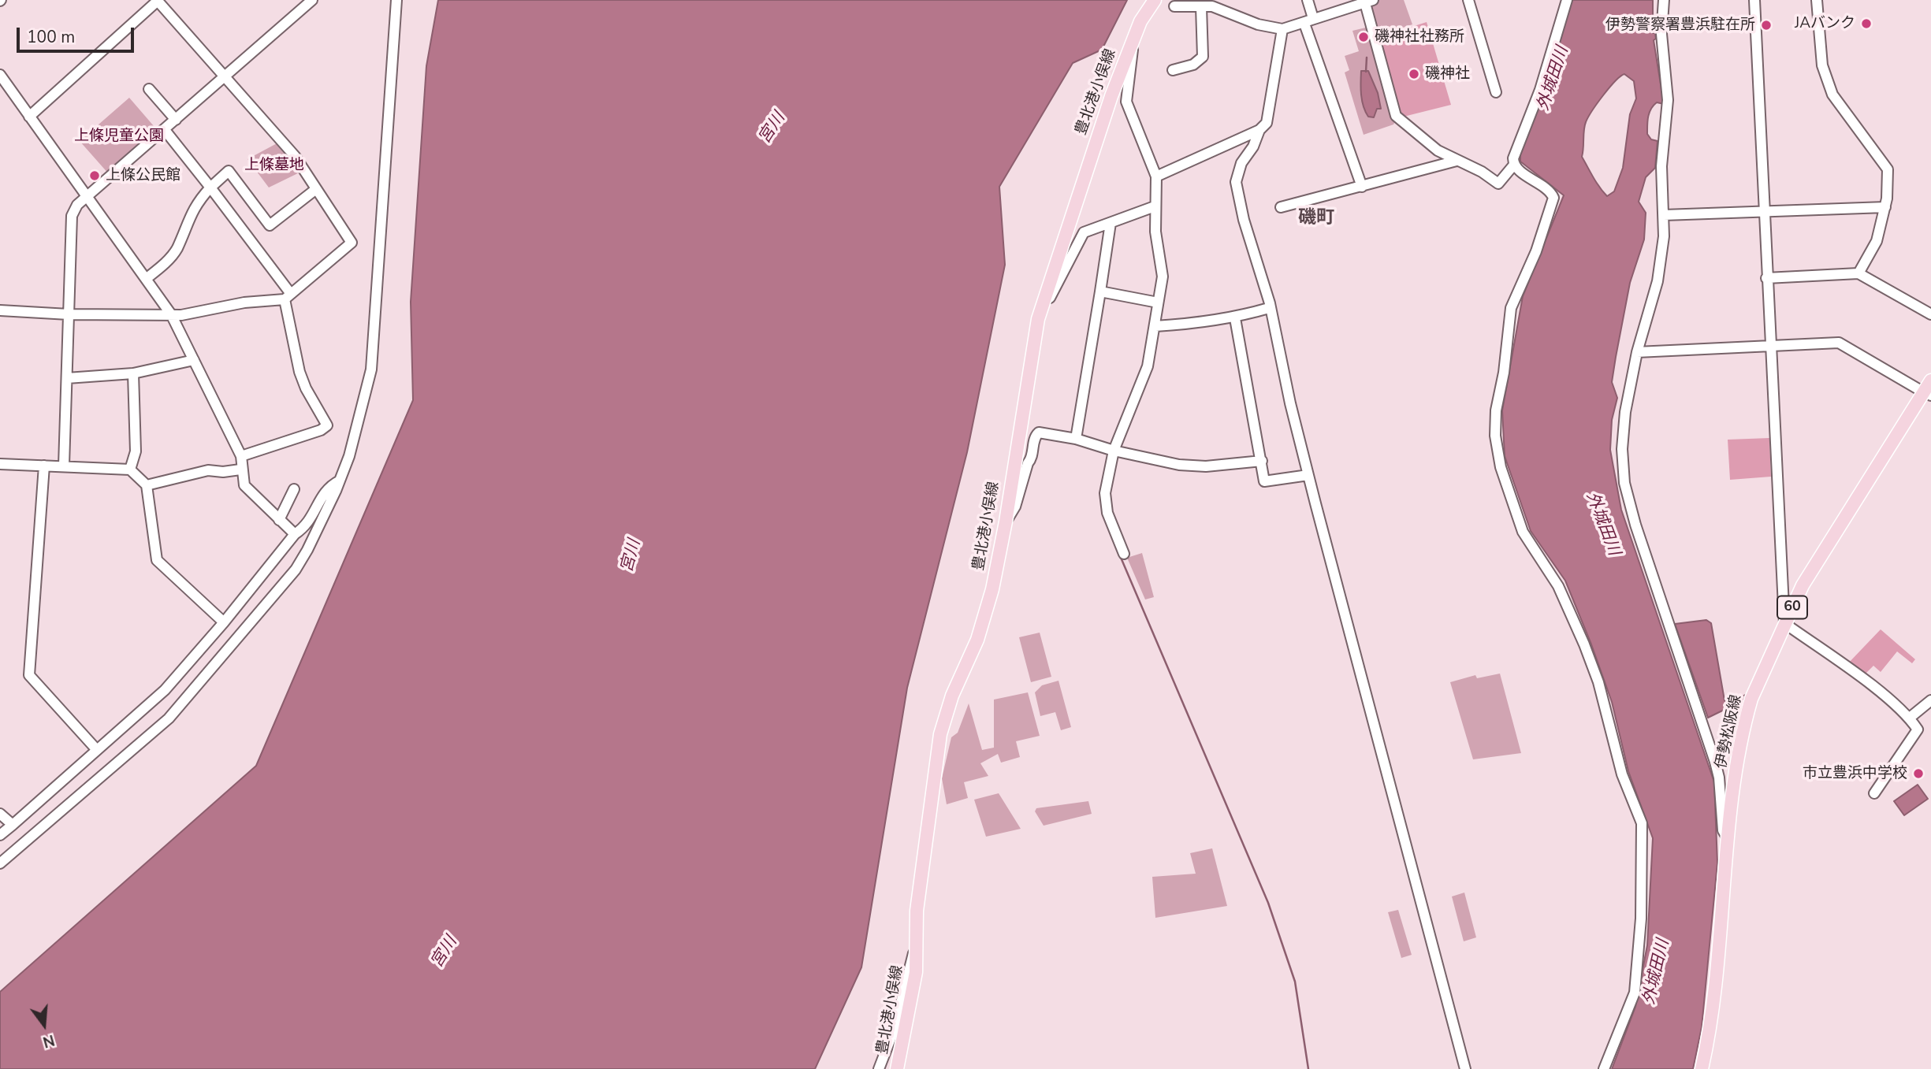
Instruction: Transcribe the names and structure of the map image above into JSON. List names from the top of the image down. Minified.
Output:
{"streets":{"main road":["豊北港小俣線","60","伊勢松阪線"]},"districts":["磯町"],"water":["外城田川","宮川"],"parks":["上條児童公園","上條墓地"],"places":["JAバンク","伊勢警察署豊浜駐在所","磯神社社務所","磯神社","上條公民館","市立豊浜中学校"],"scale_bar":"100 m","north":"bottom"}
